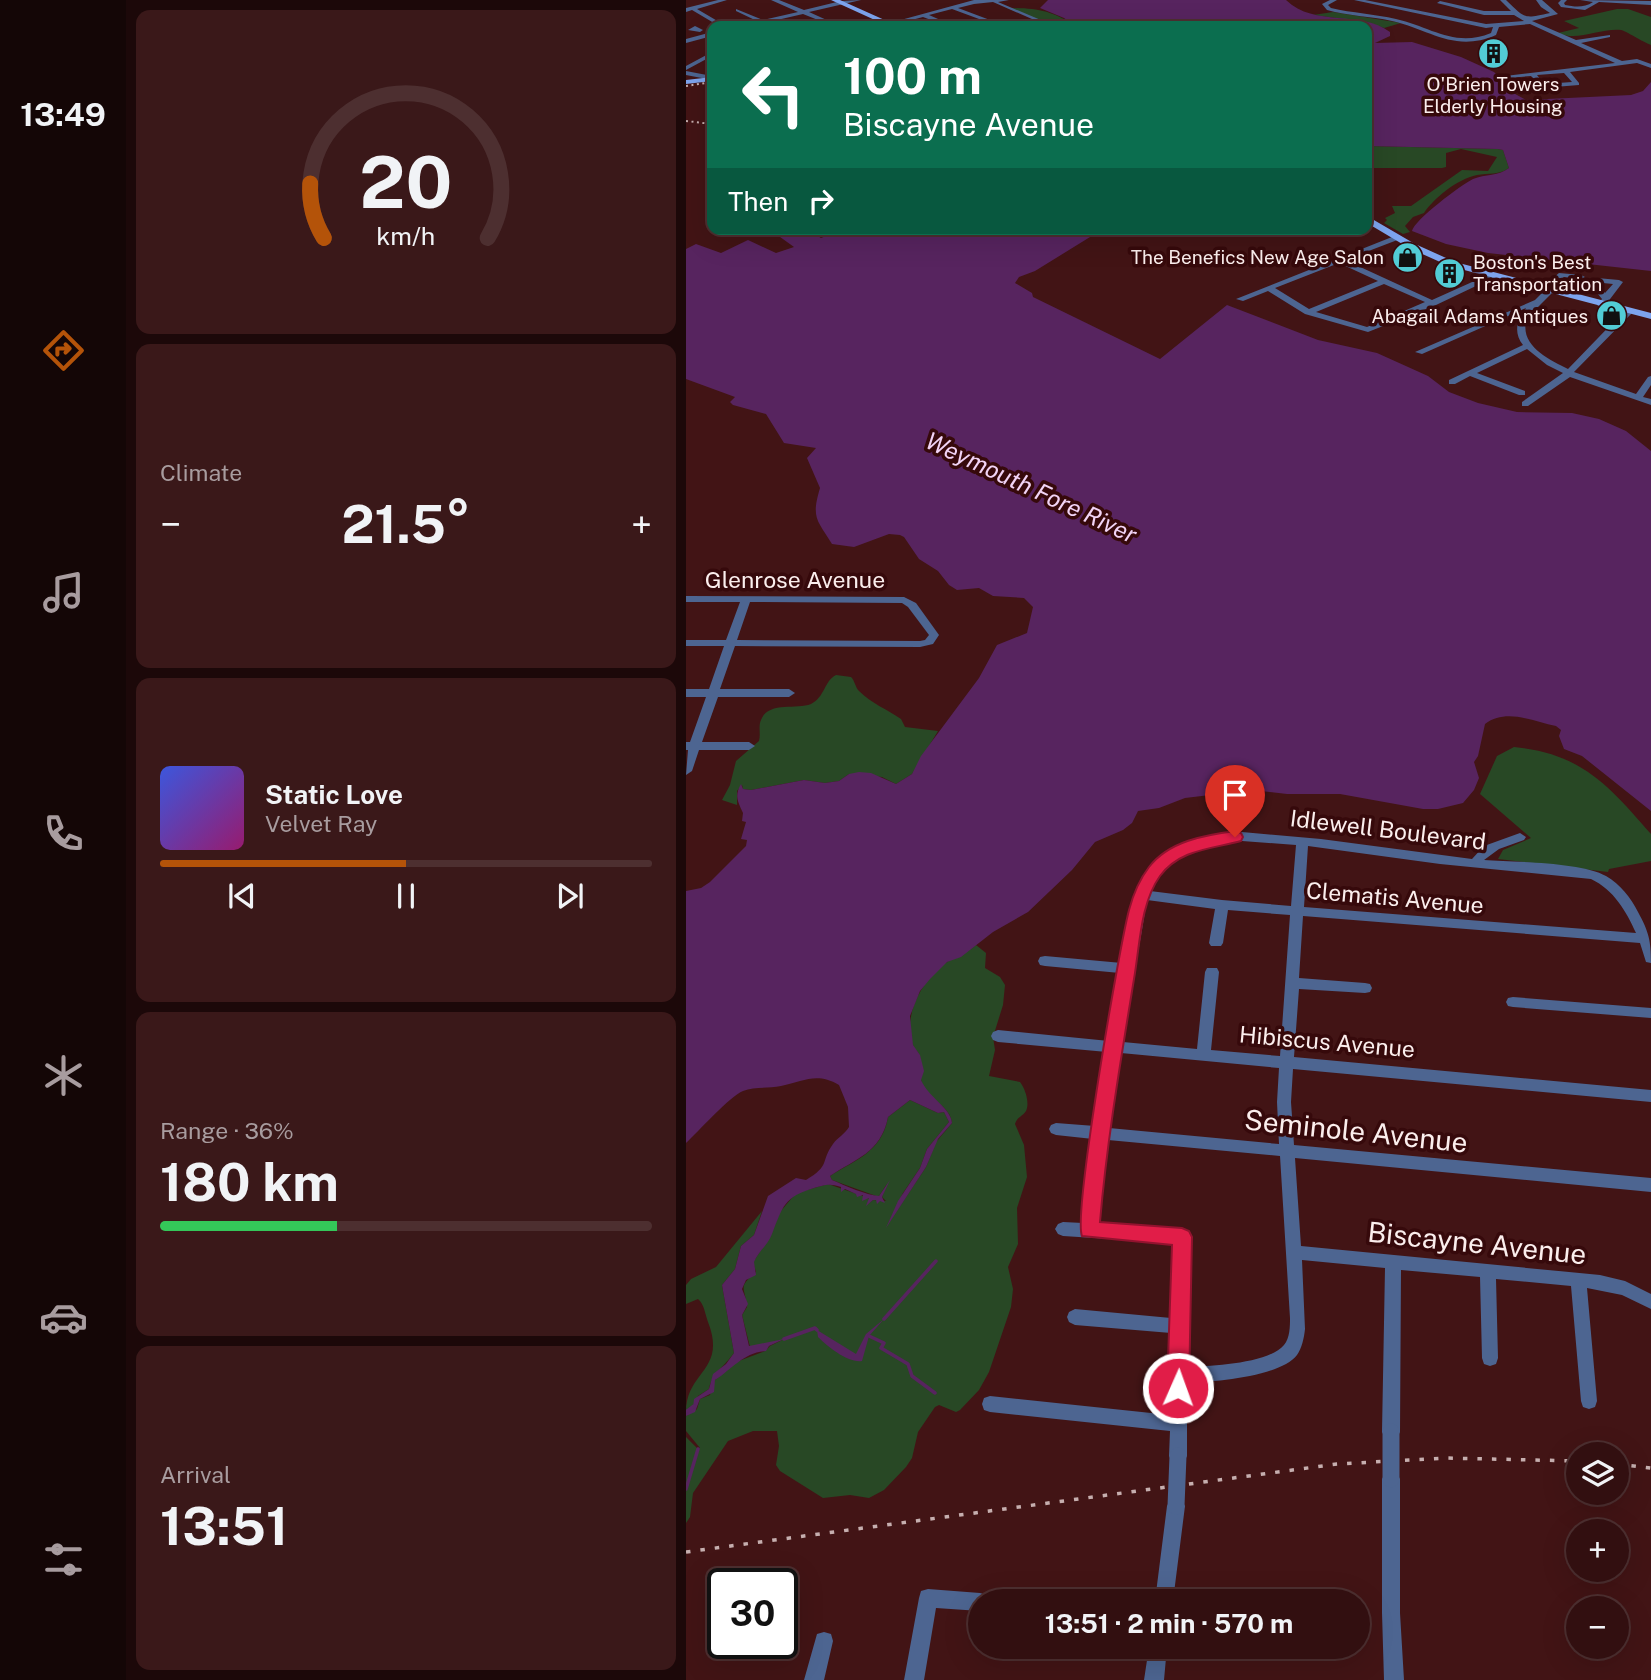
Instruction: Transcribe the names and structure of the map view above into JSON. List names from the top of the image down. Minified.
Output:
{"streets":{"street":["Glenrose Avenue","Idlewell Boulevard","Clematis Avenue","Hibiscus Avenue","Seminole Avenue","Biscayne Avenue"]},"crossings":[["Idlewell Boulevard","Clematis Avenue"],["Idlewell Boulevard","Hibiscus Avenue"],["Idlewell Boulevard","Seminole Avenue"]],"water":["Weymouth Fore River"],"places":{"building":["O'Brien Towers Elderly Housing","Boston's Best Transportation"],"shop":["The Benefics New Age Salon","Abagail Adams Antiques"]},"page":{"tabs":"13:49","turn":["100 m","Biscayne Avenue"],"then":"Then","tile":["Climate",["Range · 36%","180 km"],["Arrival","13:51"]],"heat":["−","21.5°","+"],"song":["Static Love","Velvet Ray"],"map_buttons":["+","−"],"limit":"30","trip":"13:51 · 2 min · 570 m","gauge":["20","km/h"]}}
